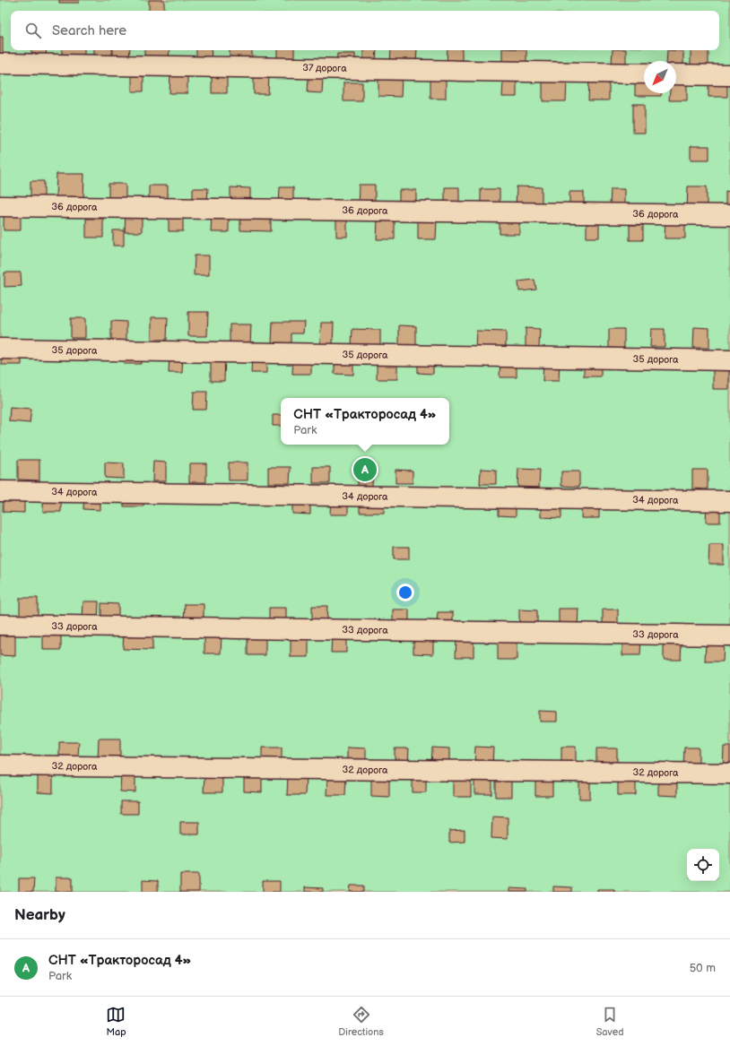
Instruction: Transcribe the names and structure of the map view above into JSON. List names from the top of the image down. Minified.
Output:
{"streets":{"lane":["37 дорога","36 дорога","35 дорога","34 дорога","33 дорога","32 дорога"]},"north":"bottom left","page":{"search":"Search here","popup":["СНТ «Тракторосад 4»","Park"],"pins":"A","heading":"Nearby","list":[{"mark":"A","name":"СНТ «Тракторосад 4»","note":"Park","value":"50 m"}],"nav":["Map","Directions","Saved"]}}
